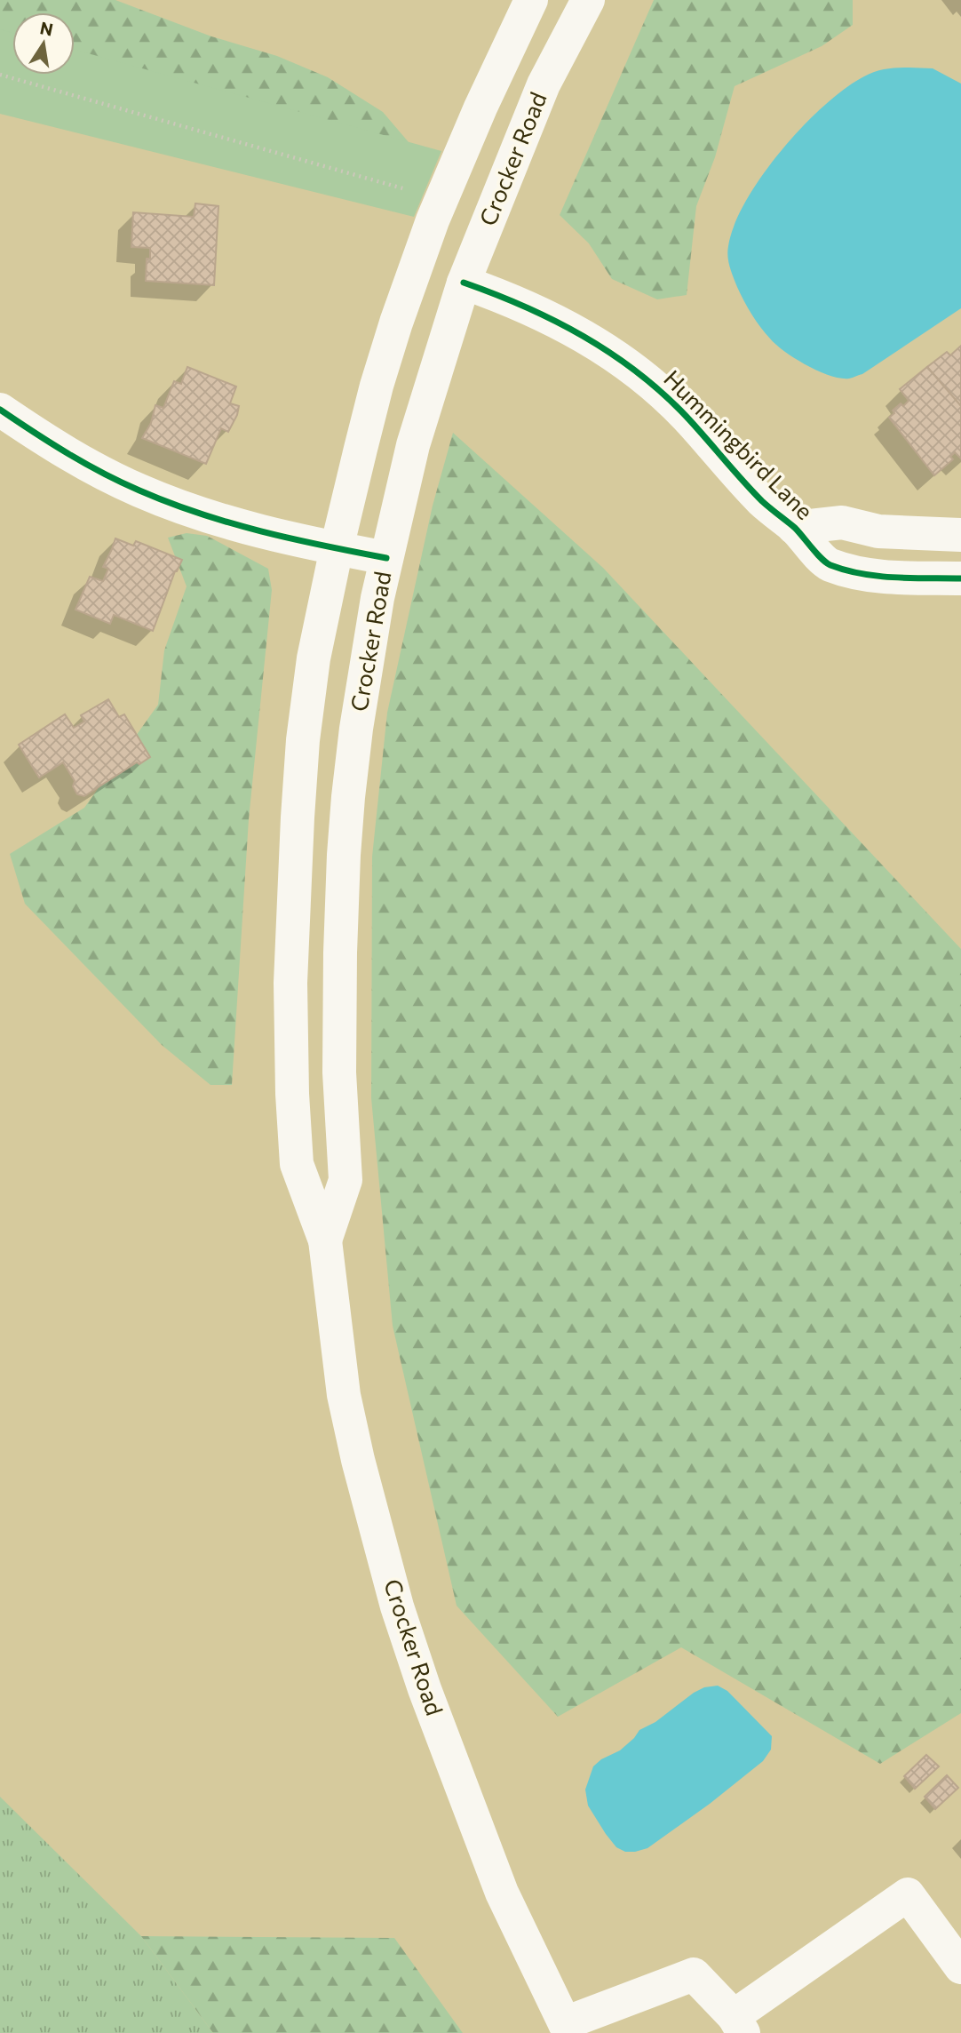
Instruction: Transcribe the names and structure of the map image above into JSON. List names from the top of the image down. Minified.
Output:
{"streets":{"main road":["Crocker Road","Hummingbird Lane"]},"crossings":[["Crocker Road","Hummingbird Lane"]],"north":"top"}
